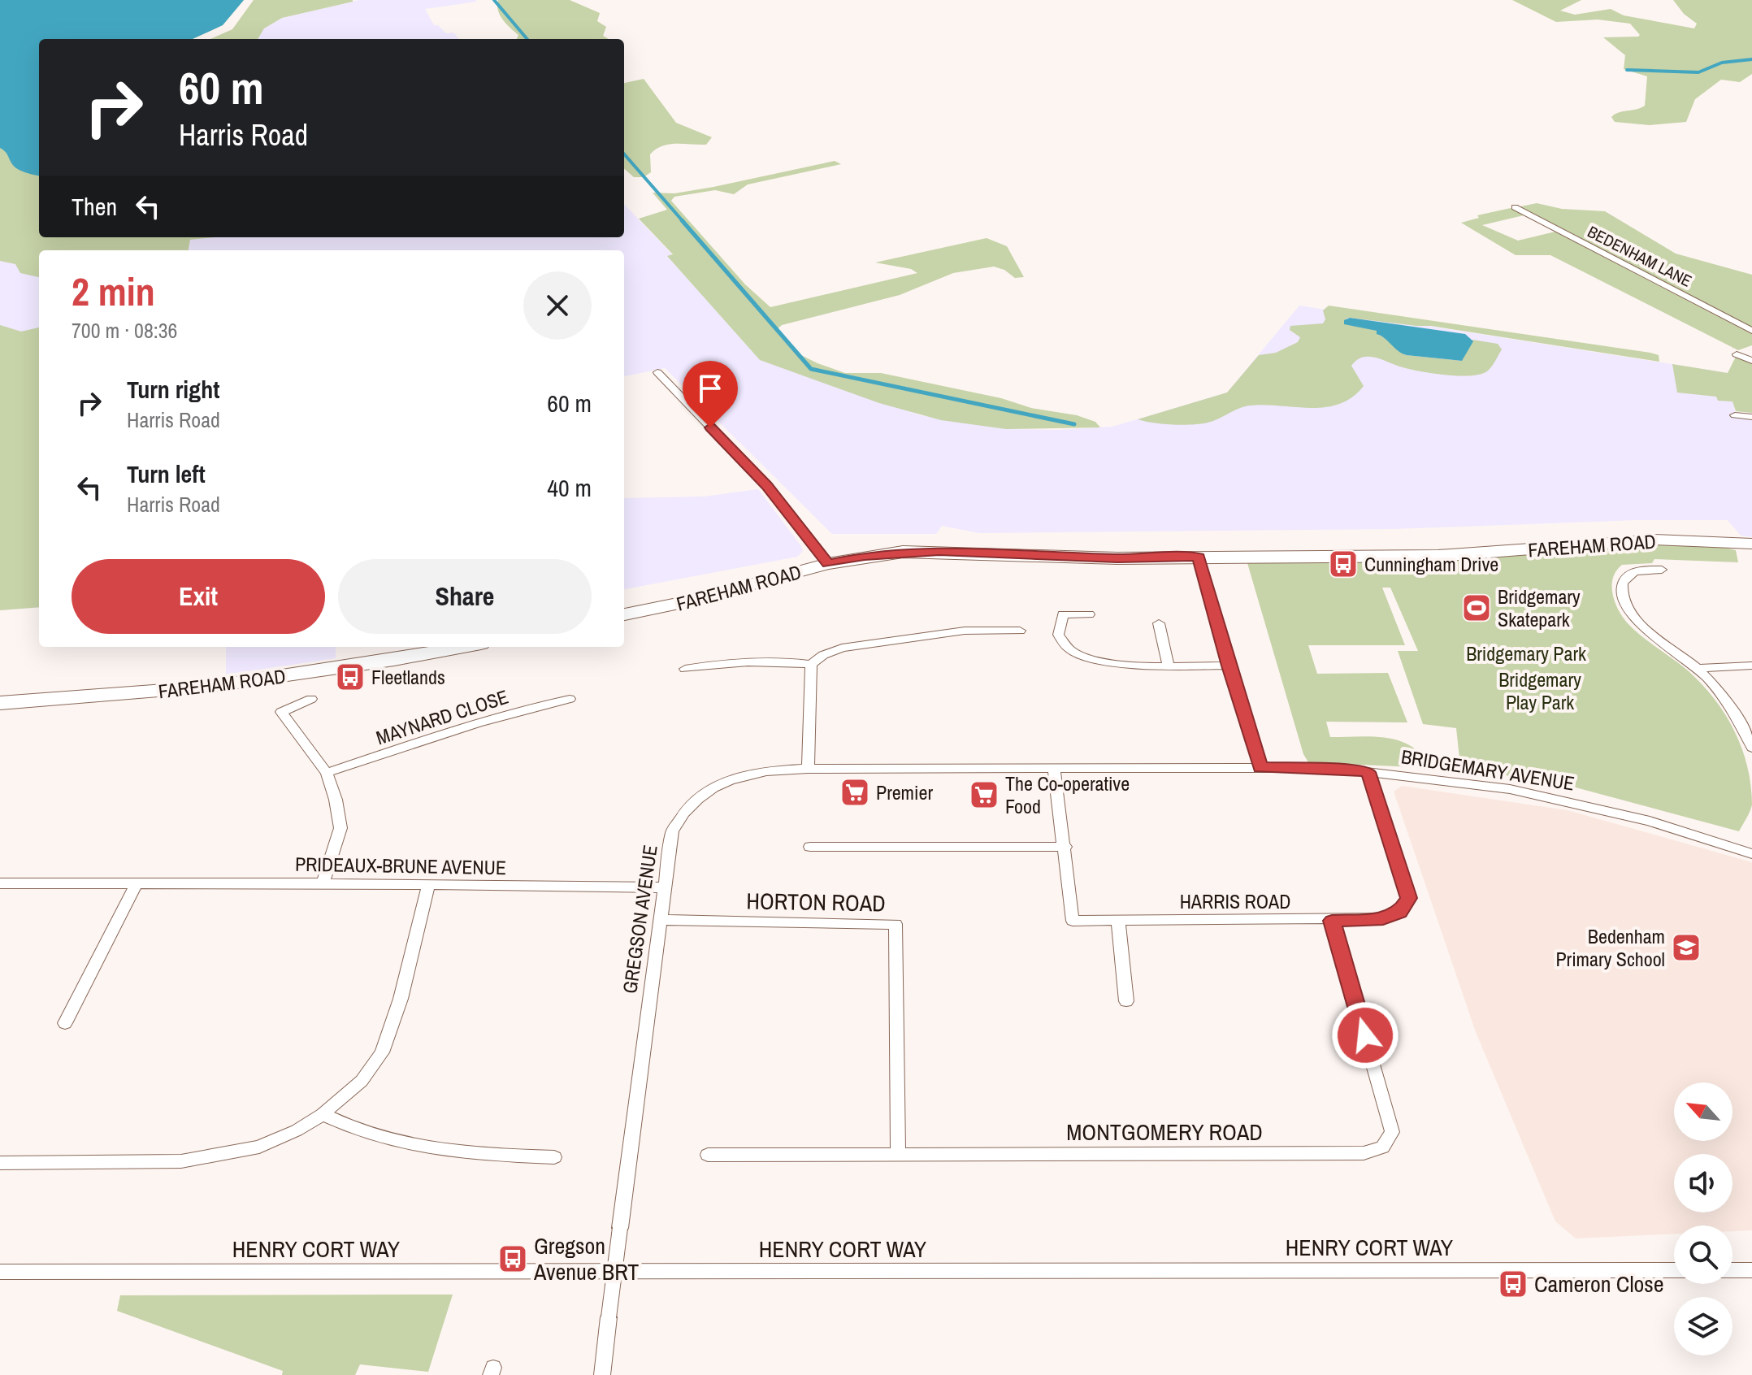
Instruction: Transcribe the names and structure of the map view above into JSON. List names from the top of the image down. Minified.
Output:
{"streets":{"main road":["FAREHAM ROAD"],"street":["BEDENHAM LANE","MAYNARD CLOSE","BRIDGEMARY AVENUE","PRIDEAUX-BRUNE AVENUE","HARRIS ROAD","HORTON ROAD","GREGSON AVENUE","MONTGOMERY ROAD","HENRY CORT WAY"]},"crossings":[["BRIDGEMARY AVENUE","HARRIS ROAD"],["BRIDGEMARY AVENUE","GREGSON AVENUE"],["PRIDEAUX-BRUNE AVENUE","GREGSON AVENUE"],["HARRIS ROAD","GREGSON AVENUE"],["HARRIS ROAD","MONTGOMERY ROAD"],["HORTON ROAD","GREGSON AVENUE"],["HORTON ROAD","MONTGOMERY ROAD"]],"parks":["Bridgemary Park","Bridgemary Play Park"],"places":{"bus stop":["Cunningham Drive","Fleetlands","Gregson Avenue BRT","Cameron Close"],"sports":["Bridgemary Skatepark"],"supermarket":["Premier","The Co-operative Food"],"school or university":["Bedenham Primary School"]},"north":"top left","page":{"turn":["60 m","Harris Road"],"then":"Then","heading":["2 min","700 m · 08:36"],"list":[{"name":"Turn right","note":"Harris Road","value":"60 m"},{"name":"Turn left","note":"Harris Road","value":"40 m"}],"buttons":["Exit","Share"]}}
